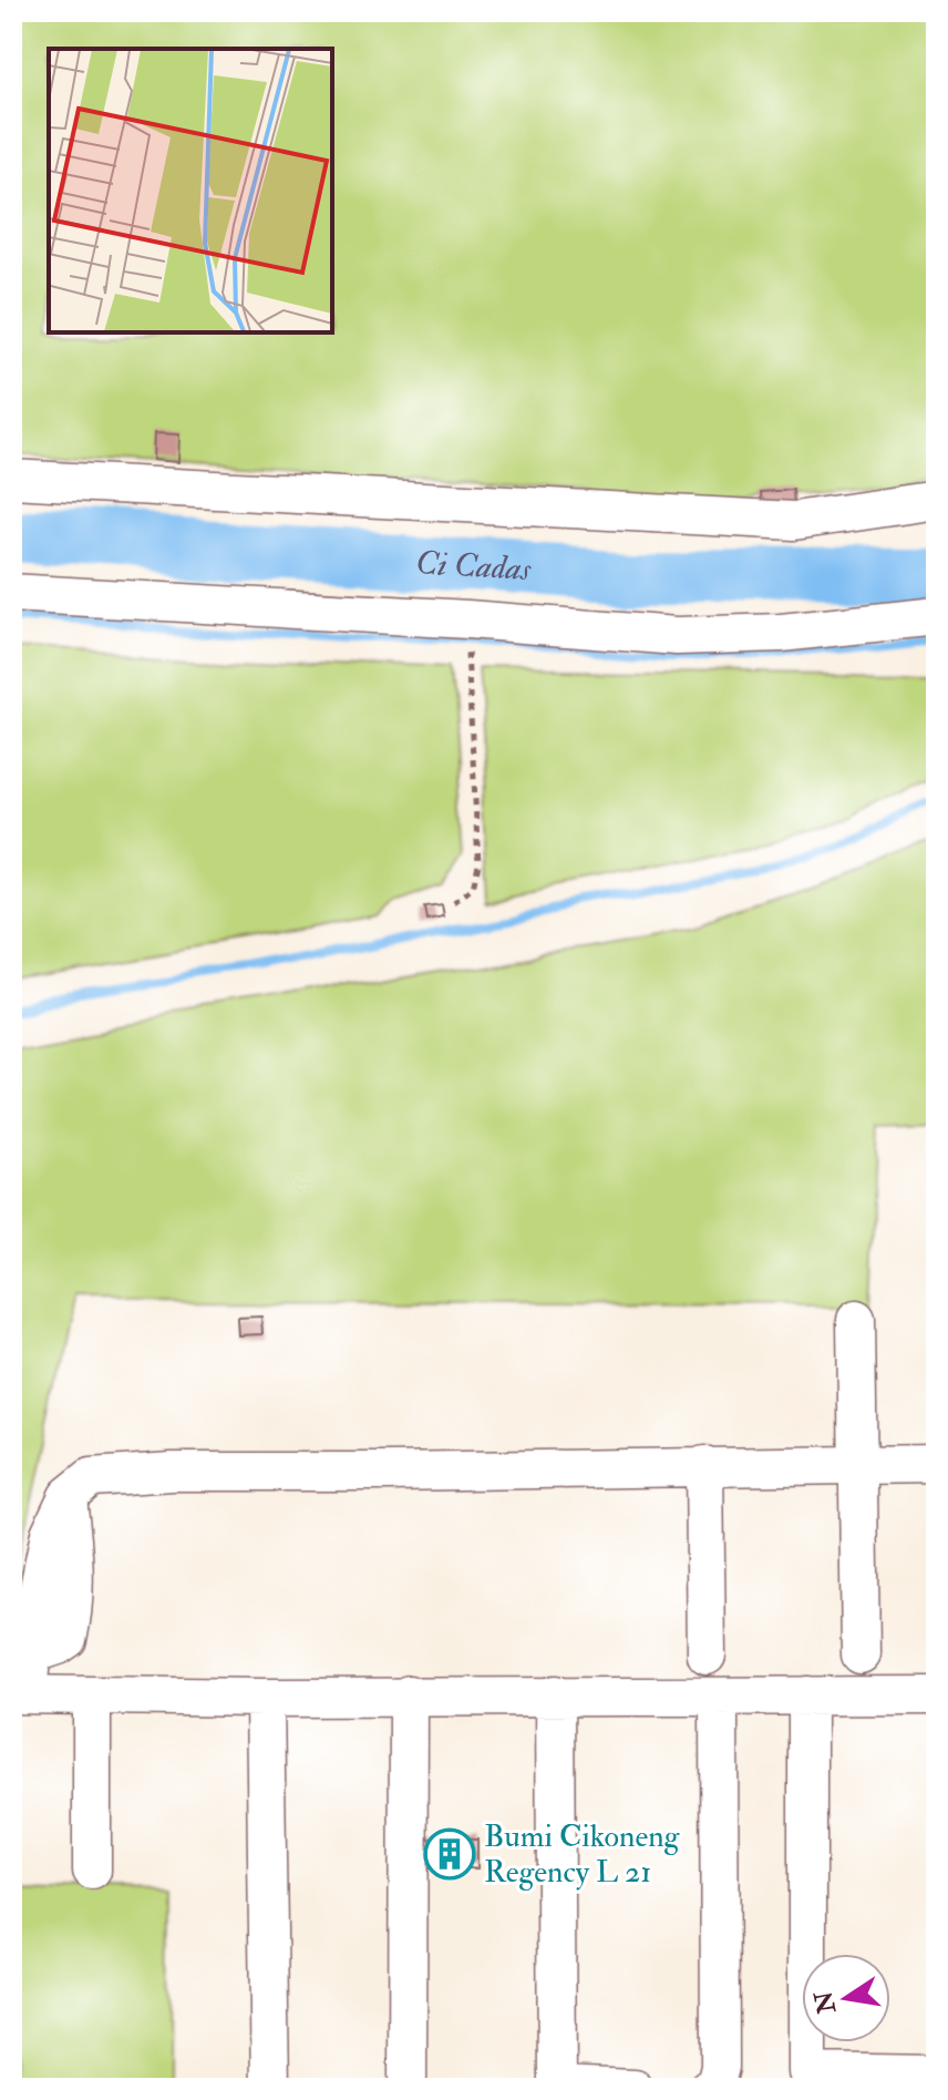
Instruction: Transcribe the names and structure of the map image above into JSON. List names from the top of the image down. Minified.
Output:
{"water":["Ci Cadas"],"places":{"building":["Bumi Cikoneng Regency L 21"]},"north":"left"}
